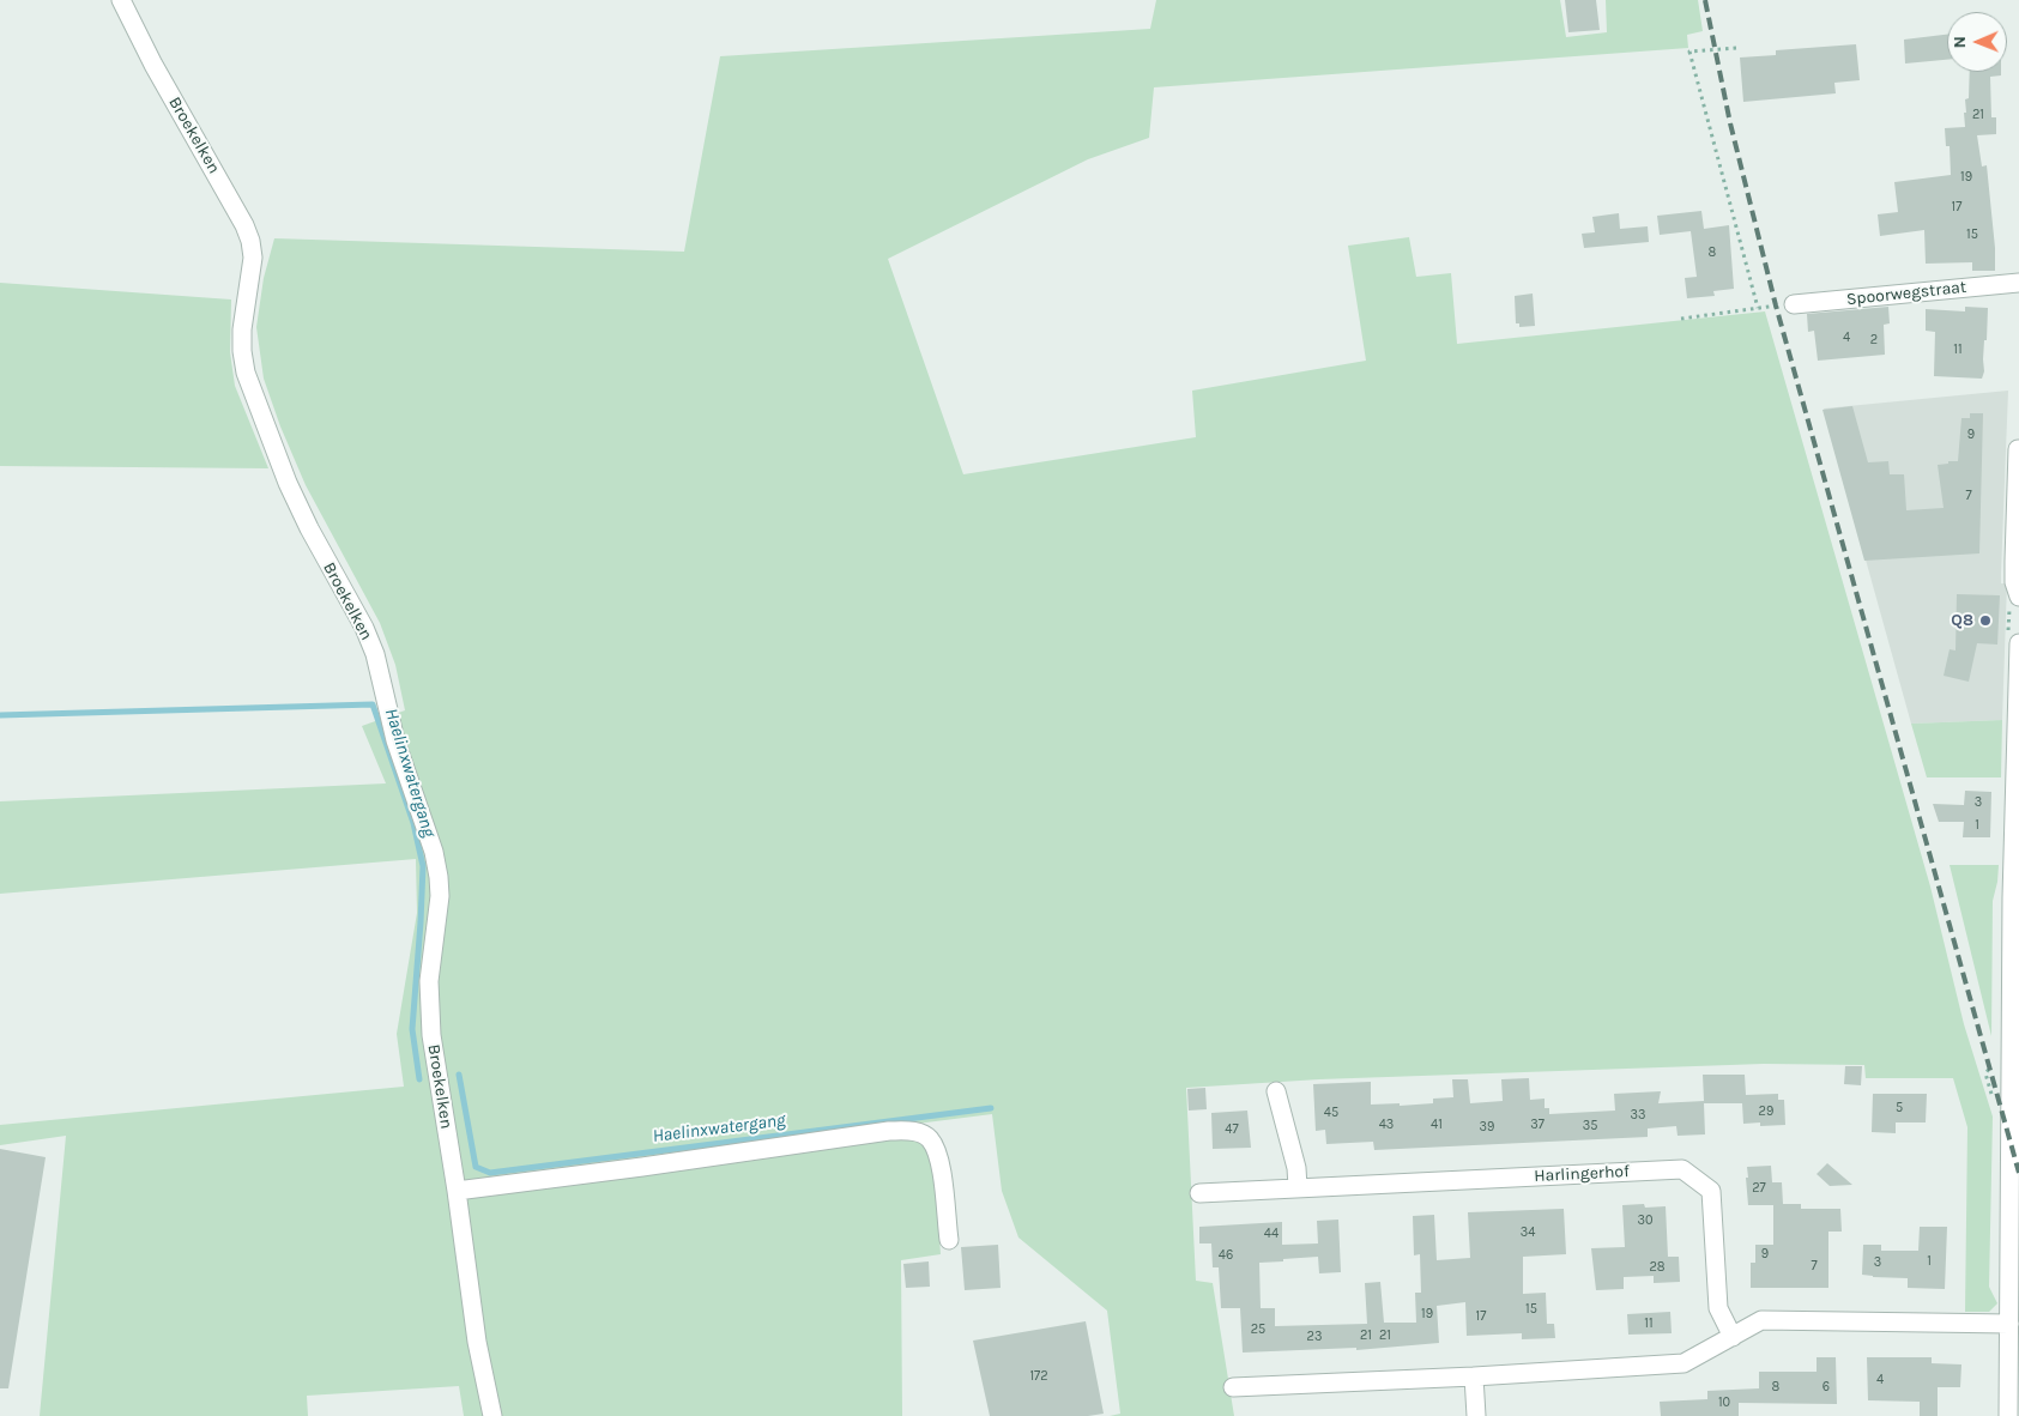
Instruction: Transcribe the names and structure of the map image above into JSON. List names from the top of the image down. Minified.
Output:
{"streets":{"street":["Broekelken","Spoorwegstraat","Harlingerhof"]},"water":["Haelinxwatergang"],"places":["Q8"],"house_numbers":["21","19","17","15","8","4","2","11","9","7","3","1","5","29","45","33","43","41","37","35","39","47","27","30","34","44","9","46","1","3","7","28","15","19","17","11","25","21","21","23","172","4","8","6","10"],"north":"left"}
